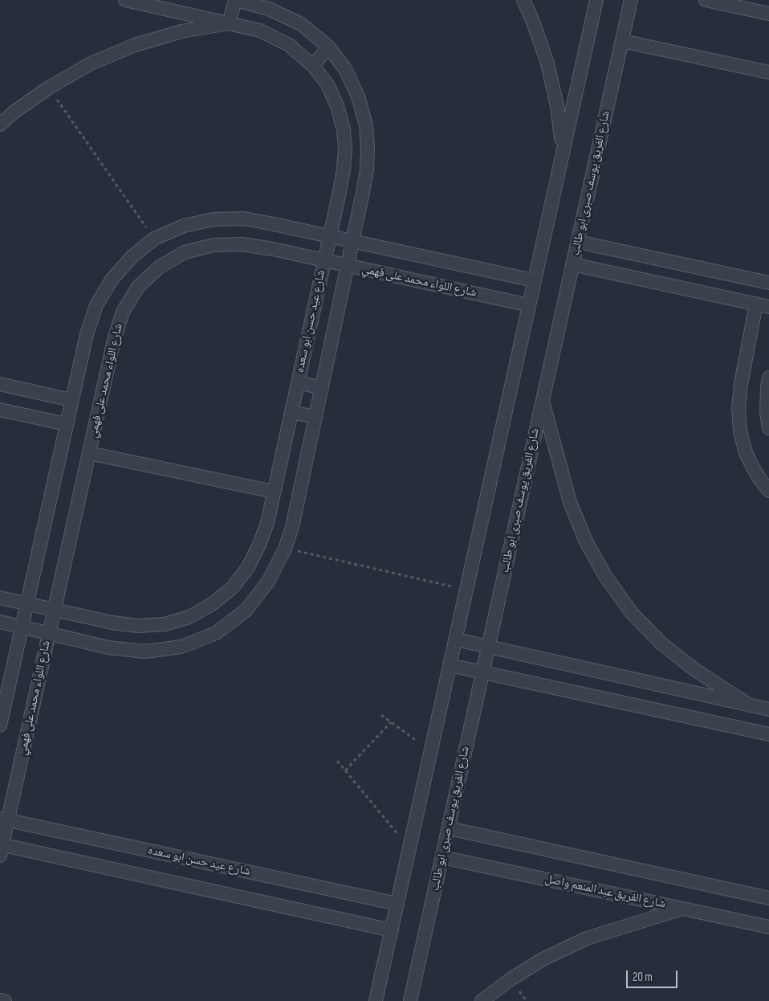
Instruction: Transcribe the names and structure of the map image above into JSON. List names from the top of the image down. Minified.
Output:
{"streets":{"street":["شارع الفريق يوسف صبرى ابو طالب","شارع اللواء محمد على فهمي","شارع عيد حسن ابو سعده","شارع الفريق عبد المنعم واصل"]},"crossings":[["شارع الفريق يوسف صبرى ابو طالب","شارع الفريق عبد المنعم واصل"],["شارع اللواء محمد على فهمي","شارع عيد حسن ابو سعده"]],"scale_bar":"20 m"}
